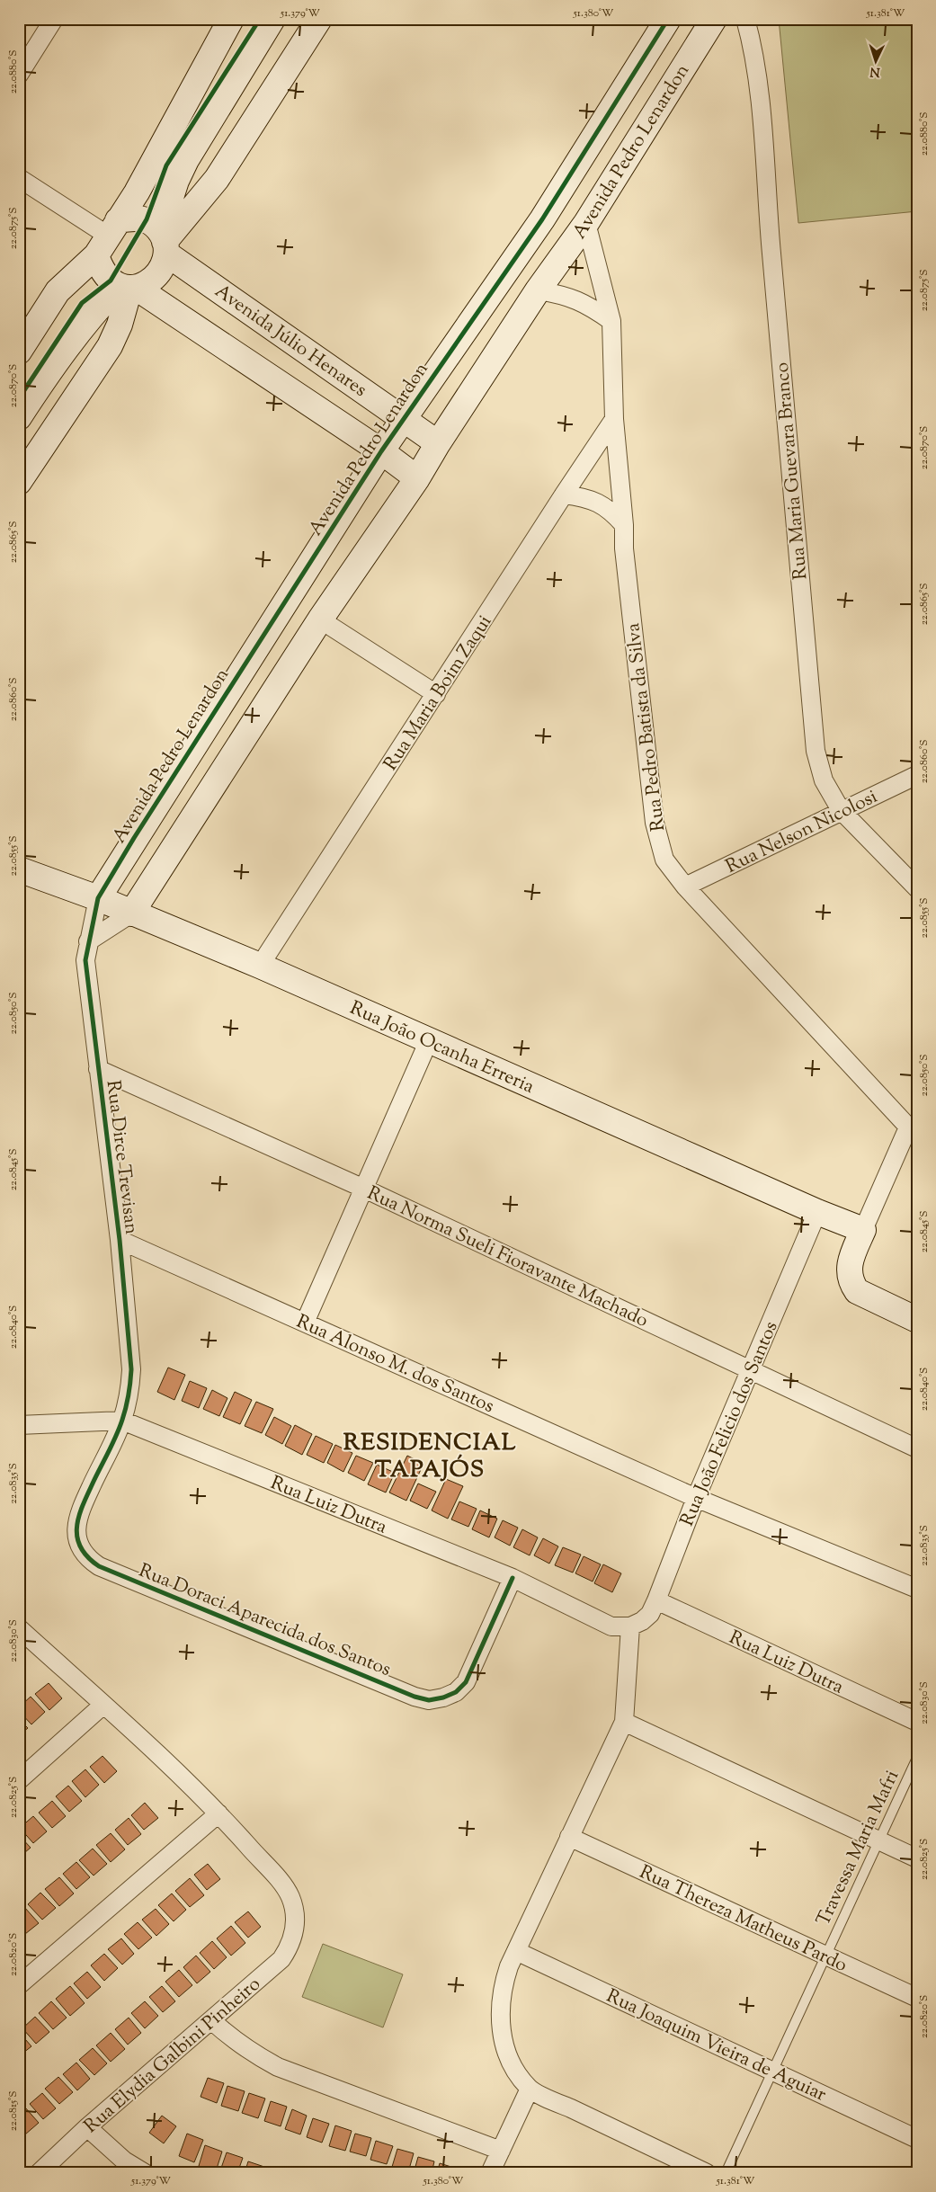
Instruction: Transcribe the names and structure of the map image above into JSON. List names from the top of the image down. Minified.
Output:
{"streets":{"street":["Avenida Pedro Lenardon","Avenida Júlio Henares","Rua Maria Guevara Branco","Rua Maria Boim Zaqui","Rua Pedro Batista da Silva","Rua Nelson Nicolosi","Rua João Ocanha Erreria","Rua Dirce Trevisan","Rua Norma Sueli Fioravante Machado","Rua Alonso M. dos Santos","Rua João Felicio dos Santos","Rua Luiz Dutra","Rua Doraci Aparecida dos Santos","Rua Thereza Matheus Pardo","Rua Joaquim Vieira de Aguiar","Rua Elydia Galbini Pinheiro"],"lane":["Travessa Maria Mafri"]},"crossings":[["Avenida Pedro Lenardon","Avenida Júlio Henares"],["Avenida Pedro Lenardon","Rua Pedro Batista da Silva"],["Avenida Pedro Lenardon","Rua João Ocanha Erreria"],["Avenida Pedro Lenardon","Rua Dirce Trevisan"],["Rua Maria Guevara Branco","Rua Nelson Nicolosi"],["Rua Maria Boim Zaqui","Rua Pedro Batista da Silva"],["Rua Maria Boim Zaqui","Rua João Ocanha Erreria"],["Rua Pedro Batista da Silva","Rua Nelson Nicolosi"],["Rua João Ocanha Erreria","Rua Dirce Trevisan"],["Rua João Ocanha Erreria","Rua João Felicio dos Santos"],["Rua Dirce Trevisan","Rua Norma Sueli Fioravante Machado"],["Rua Dirce Trevisan","Rua Alonso M. dos Santos"],["Rua Dirce Trevisan","Rua Luiz Dutra"],["Rua Dirce Trevisan","Rua Doraci Aparecida dos Santos"],["Rua Norma Sueli Fioravante Machado","Rua João Felicio dos Santos"],["Rua Alonso M. dos Santos","Rua João Felicio dos Santos"],["Rua João Felicio dos Santos","Rua Luiz Dutra"],["Rua Luiz Dutra","Rua Doraci Aparecida dos Santos"],["Travessa Maria Mafri","Rua Thereza Matheus Pardo"],["Travessa Maria Mafri","Rua Joaquim Vieira de Aguiar"]],"districts":["RESIDENCIAL TAPAJÓS"],"north":"bottom","coordinates":["51.379°W","51.380°W","51.381°W","22.0880°S","22.0875°S","22.0870°S","22.0865°S","22.0860°S","22.0855°S","22.0850°S","22.0845°S","22.0840°S","22.0835°S","22.0830°S","22.0825°S","22.0820°S","22.0815°S"]}
